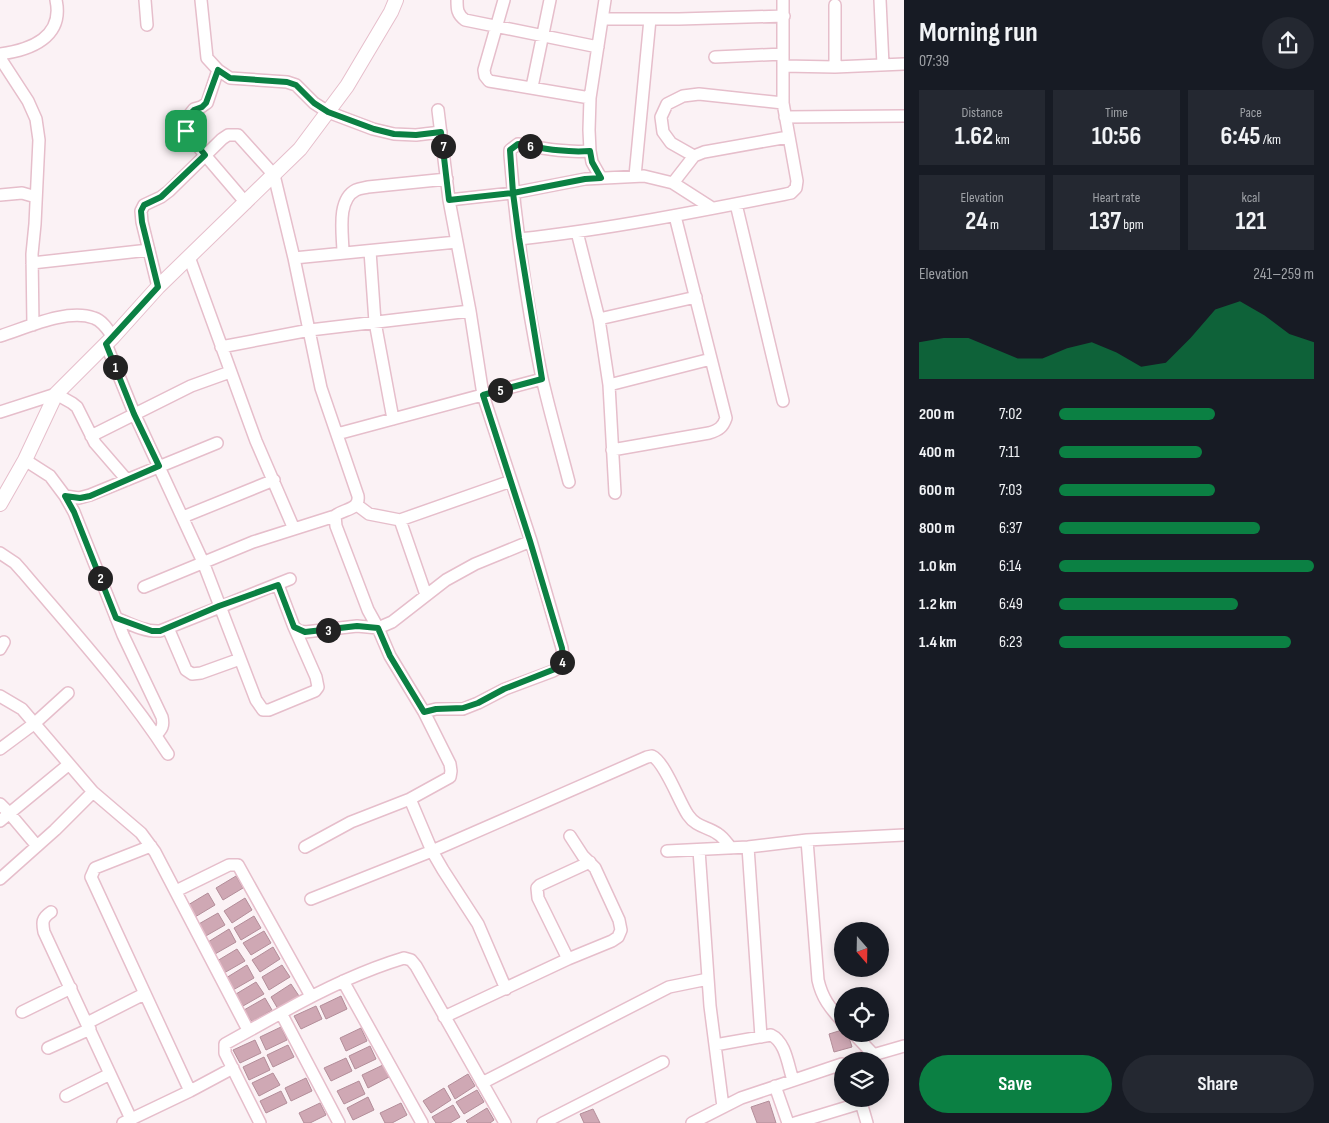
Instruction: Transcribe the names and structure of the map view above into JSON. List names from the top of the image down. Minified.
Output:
{"north":"bottom","page":{"heading":["Morning run","07:39"],"stats":[["Distance","1.62 km"],["Time","10:56"],["Pace","6:45 /km"],["Elevation","24 m"],["Heart rate","137 bpm"],["kcal","121"]],"pins":["6","7","1","5","2","3","4"],"chart":["Elevation","241–259 m"],"list":[{"name":"200 m","note":"7:02"},{"name":"400 m","note":"7:11"},{"name":"600 m","note":"7:03"},{"name":"800 m","note":"6:37"},{"name":"1.0 km","note":"6:14"},{"name":"1.2 km","note":"6:49"},{"name":"1.4 km","note":"6:23"}],"buttons":["Save","Share"]}}
